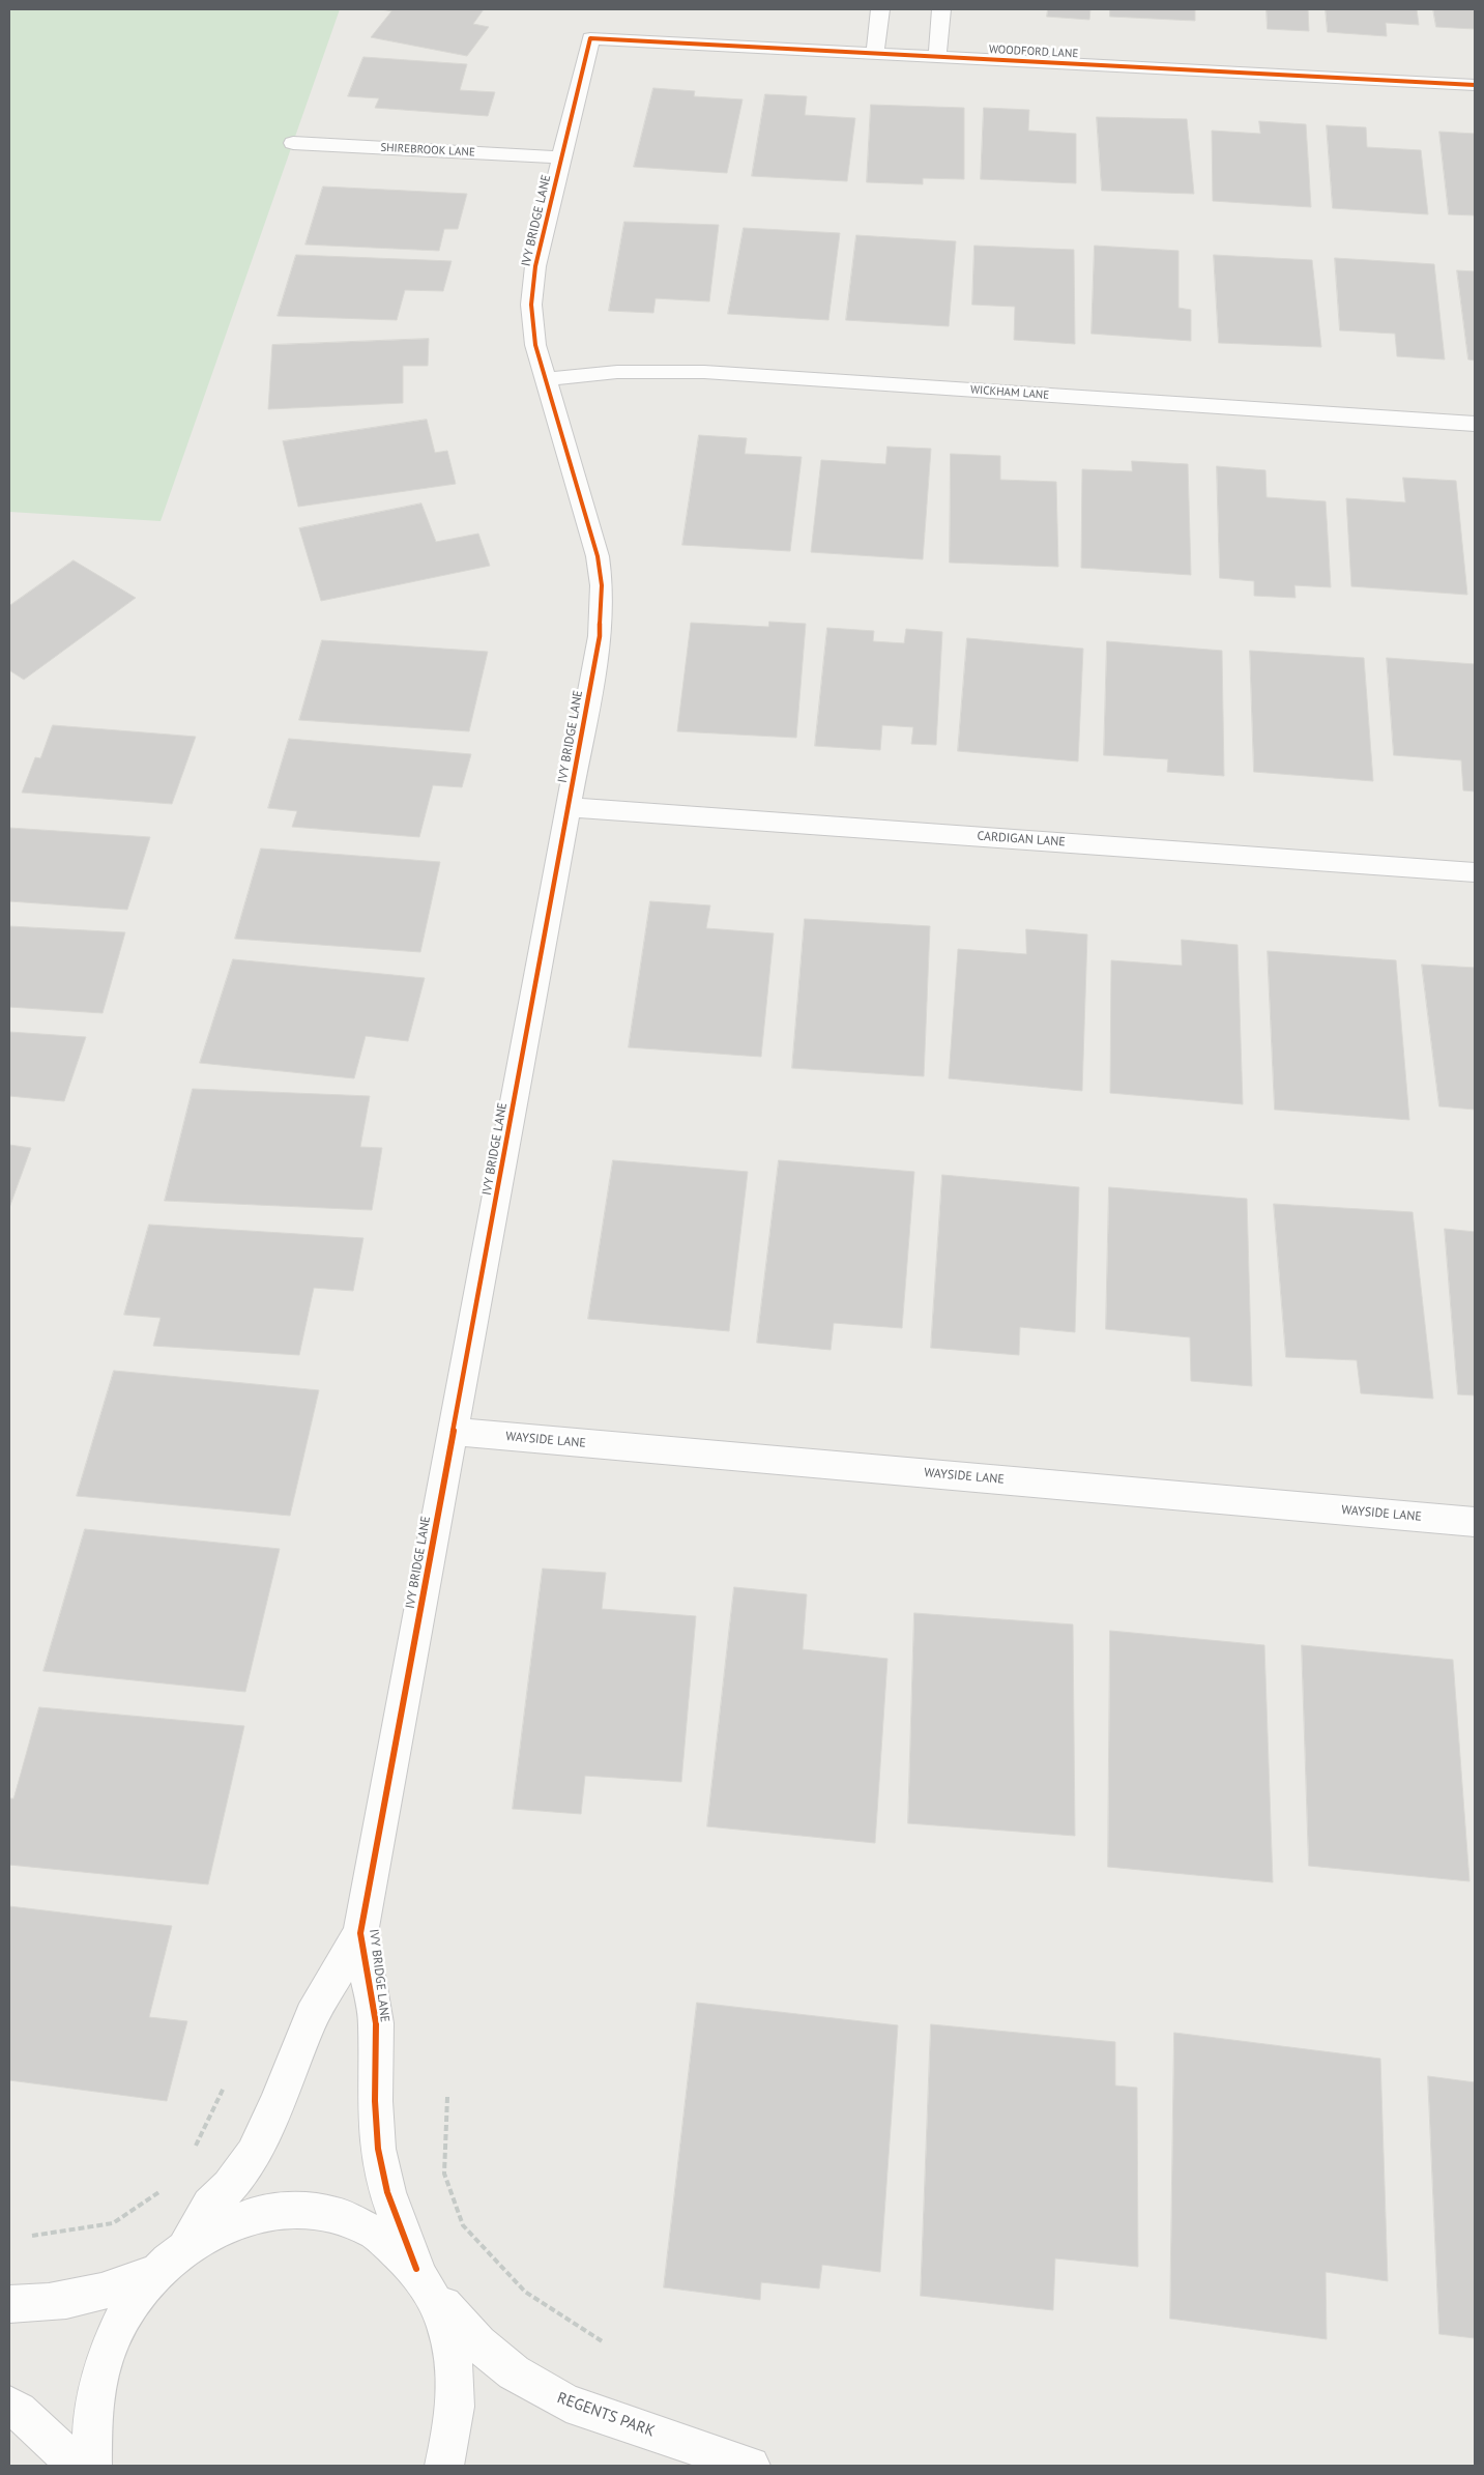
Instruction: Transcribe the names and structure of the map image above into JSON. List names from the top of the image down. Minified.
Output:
{"streets":{"street":["WOODFORD LANE","SHIREBROOK LANE","IVY BRIDGE LANE","WICKHAM LANE","CARDIGAN LANE","WAYSIDE LANE","REGENTS PARK"]},"crossings":[["WOODFORD LANE","IVY BRIDGE LANE"],["SHIREBROOK LANE","IVY BRIDGE LANE"],["IVY BRIDGE LANE","WICKHAM LANE"],["IVY BRIDGE LANE","CARDIGAN LANE"],["IVY BRIDGE LANE","WAYSIDE LANE"],["IVY BRIDGE LANE","REGENTS PARK"]]}
